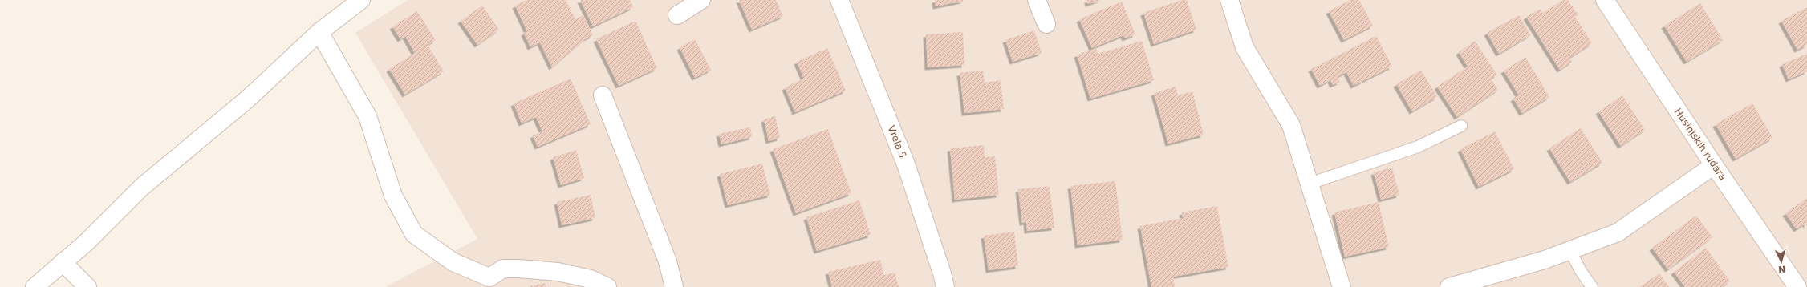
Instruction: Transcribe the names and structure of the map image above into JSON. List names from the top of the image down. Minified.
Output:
{"streets":{"street":["Vrela 5","Husinjskih rudara"]},"north":"bottom"}
